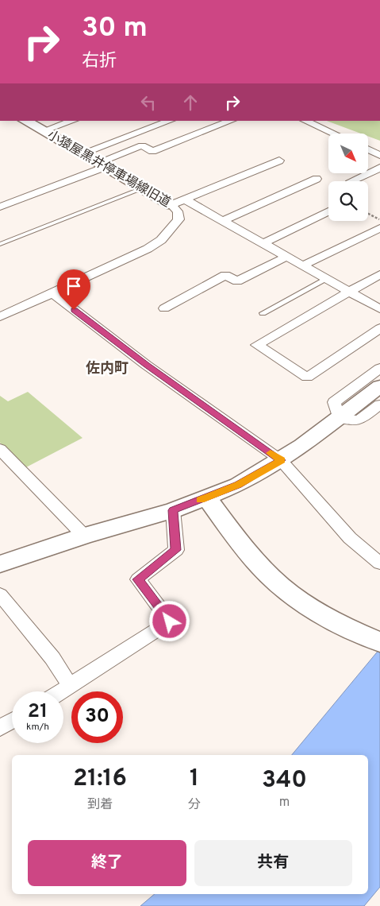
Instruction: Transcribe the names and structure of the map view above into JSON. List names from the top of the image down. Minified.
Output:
{"streets":{"street":["小猿屋黒井停車場線旧道"]},"districts":["佐内町"],"north":"bottom right","page":{"turn":["30 m","右折"],"speed":"21 km/h","limit":"30","eta":["21:16","到着","1","分","340","m"],"buttons":["終了","共有"]}}
